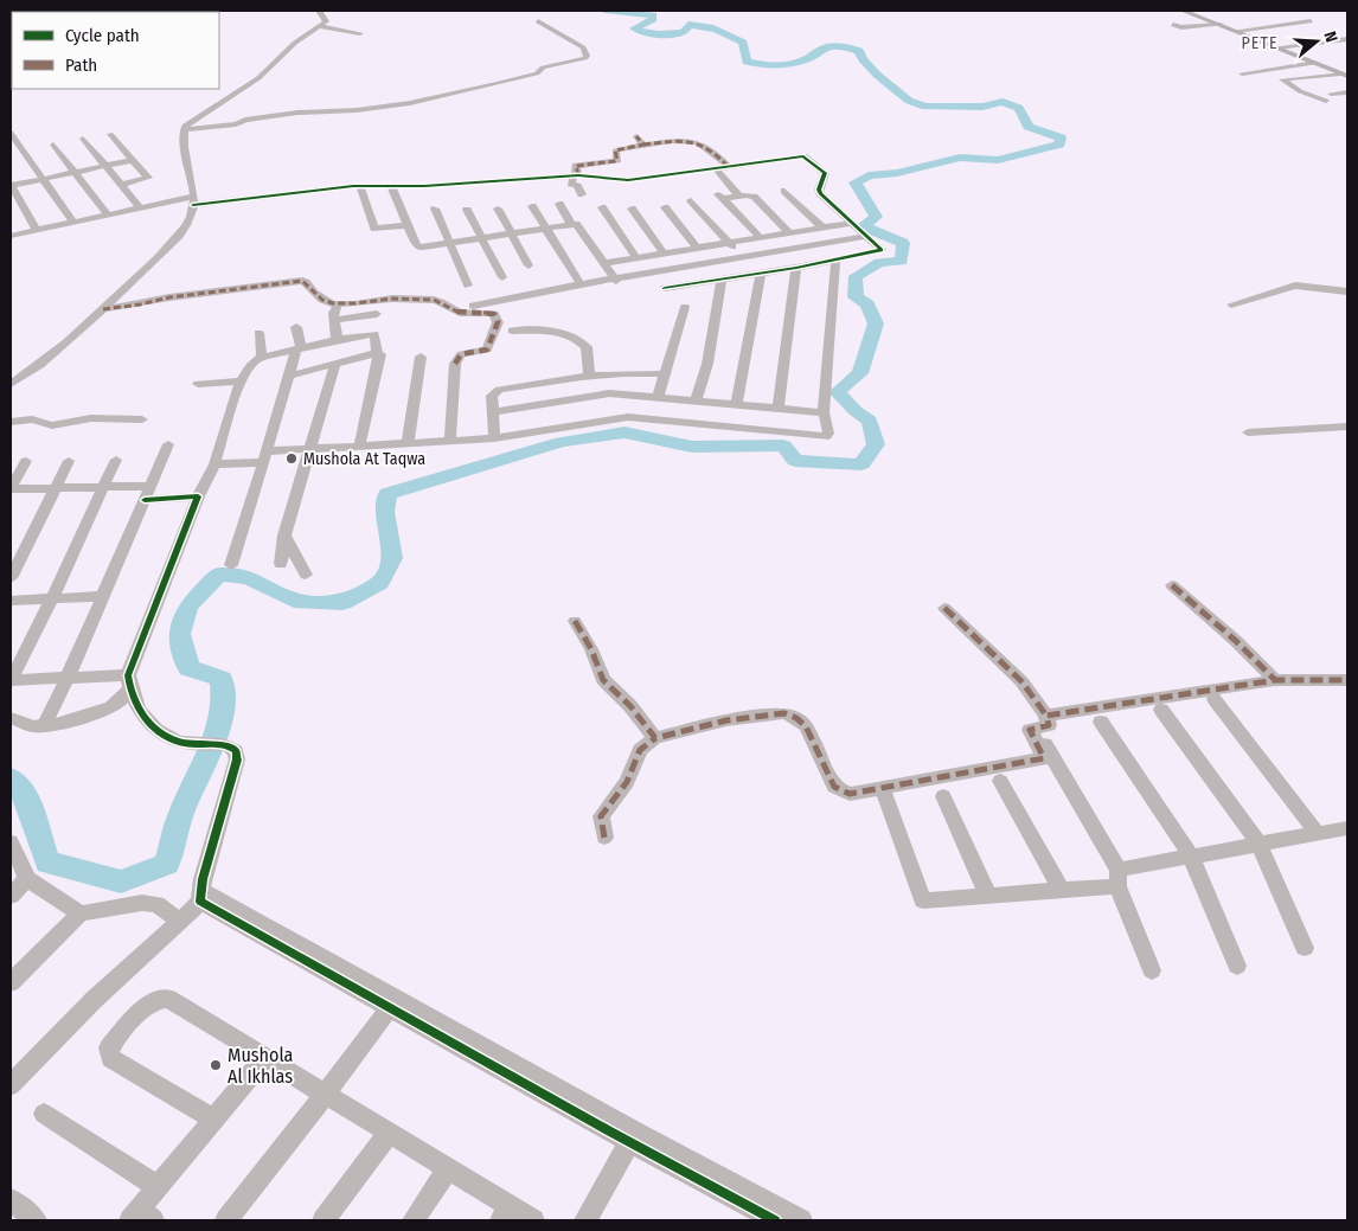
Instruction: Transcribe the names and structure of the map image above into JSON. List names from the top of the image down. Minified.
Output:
{"districts":["PETE"],"places":["Mushola At Taqwa","Mushola Al Ikhlas"],"legend":["Cycle path","Path"],"north":"right"}
